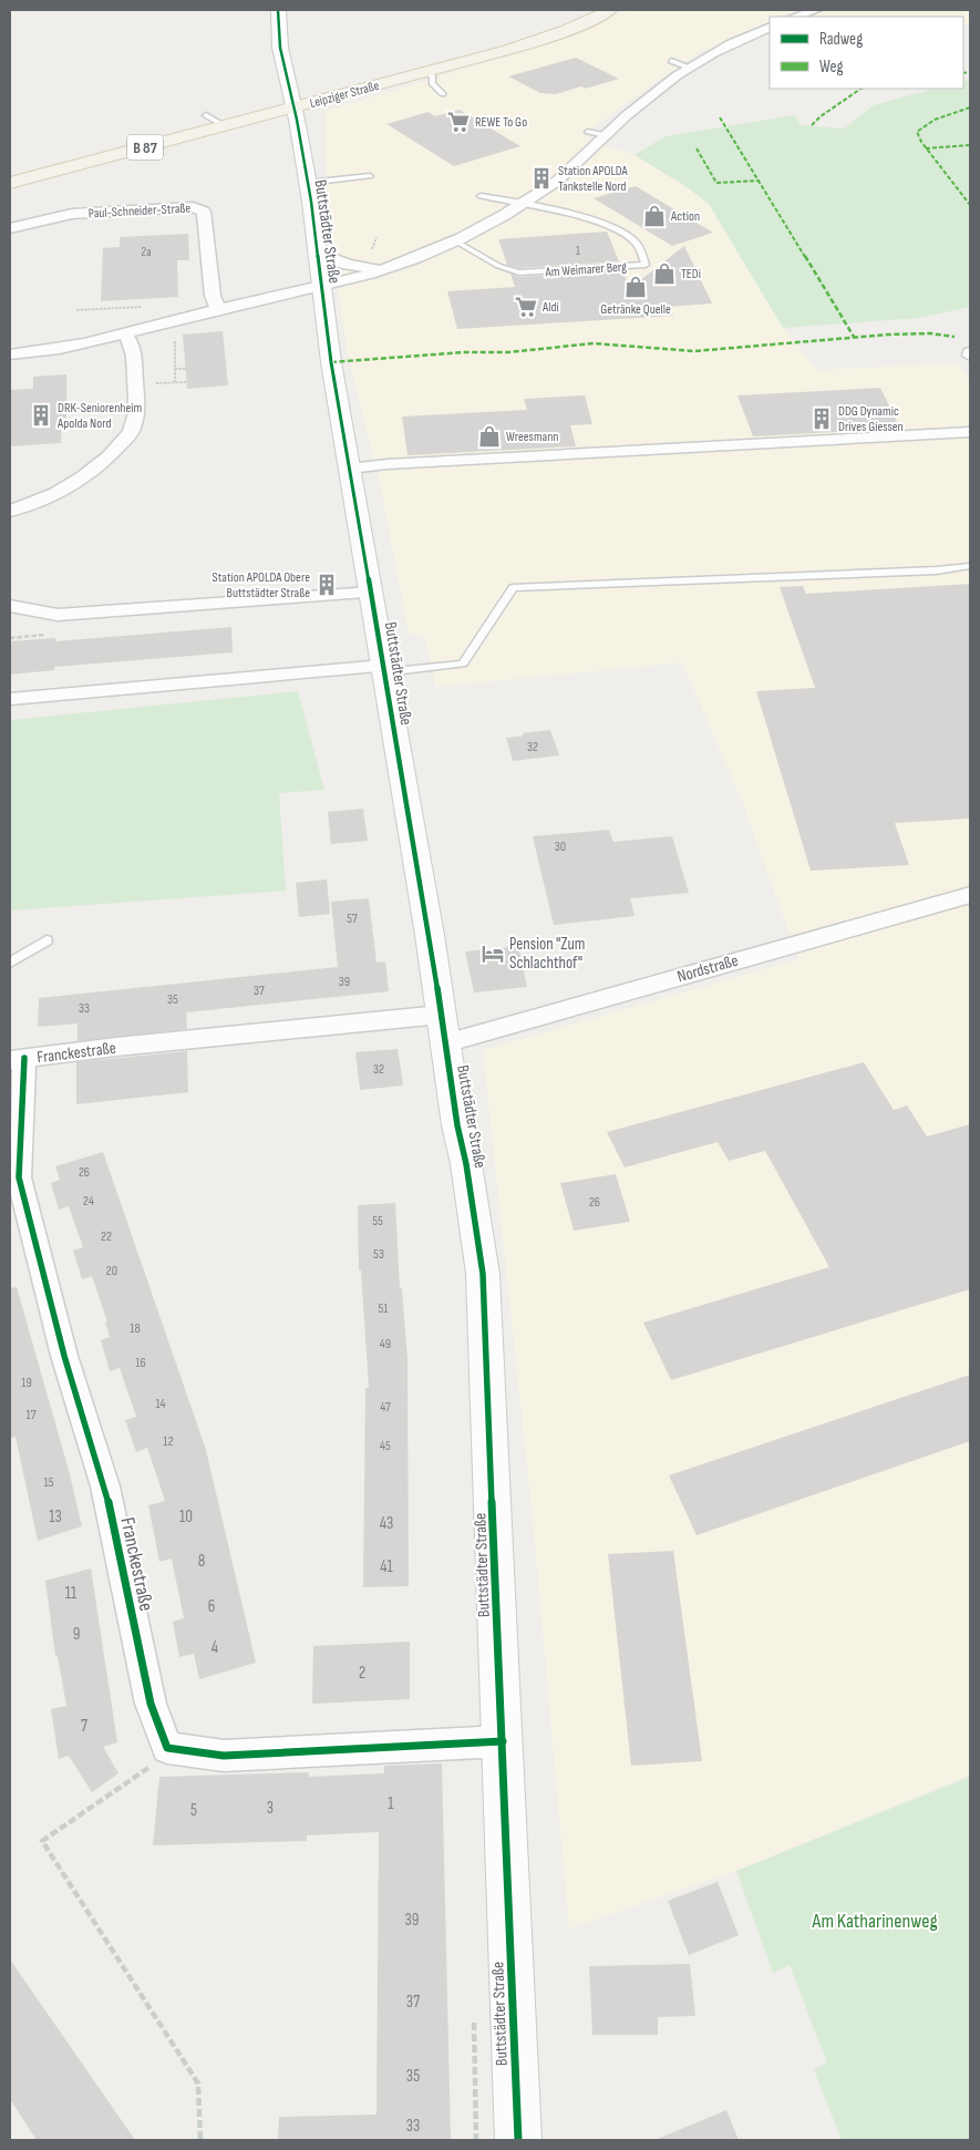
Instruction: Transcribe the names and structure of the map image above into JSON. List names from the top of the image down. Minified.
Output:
{"streets":{"main road":["Leipziger Straße","B 87"],"street":["Paul-Schneider-Straße","Buttstädter Straße","Nordstraße","Franckestraße"],"lane":["Am Weimarer Berg"]},"crossings":[["Leipziger Straße","Buttstädter Straße"],["Buttstädter Straße","Nordstraße"],["Buttstädter Straße","Franckestraße"],["Nordstraße","Franckestraße"]],"parks":["Am Katharinenweg"],"places":{"supermarket":["REWE To Go","Aldi"],"building":["Station APOLDA Tankstelle Nord","DRK-Seniorenheim Apolda Nord","DDG Dynamic Drives Giessen","Station APOLDA Obere Buttstädter Straße"],"shop":["Action","TEDi","Getränke Quelle","Wreesmann"],"hotel":["Pension \"Zum Schlachthof\""]},"house_numbers":["1","2a","32","30","57","39","37","35","33","32","26","24","26","55","22","53","20","51","18","49","16","19","14","47","17","12","45","15","13","10","43","8","41","11","6","9","4","2","7","1","3","5","39","37","35","33"],"legend":["Radweg","Weg"]}
